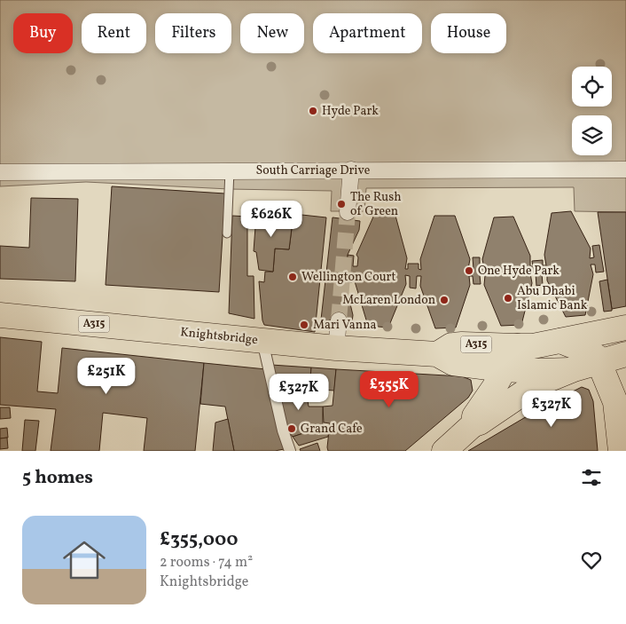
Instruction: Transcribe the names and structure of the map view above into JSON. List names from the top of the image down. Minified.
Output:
{"streets":{"main road":["A315","Knightsbridge"],"street":["South Carriage Drive"]},"places":["Hyde Park","The Rush of Green","One Hyde Park","Wellington Court","Abu Dhabi Islamic Bank","McLaren London","Mari Vanna","Grand Cafe"],"page":{"chip":["Buy","Rent","Filters","New","Apartment","House"],"price":["£626K","£251K","£355K","£327K","£327K"],"heading":"5 homes","list":[{"name":"£355,000","note":"2 rooms · 74 m² · Knightsbridge"}]}}
